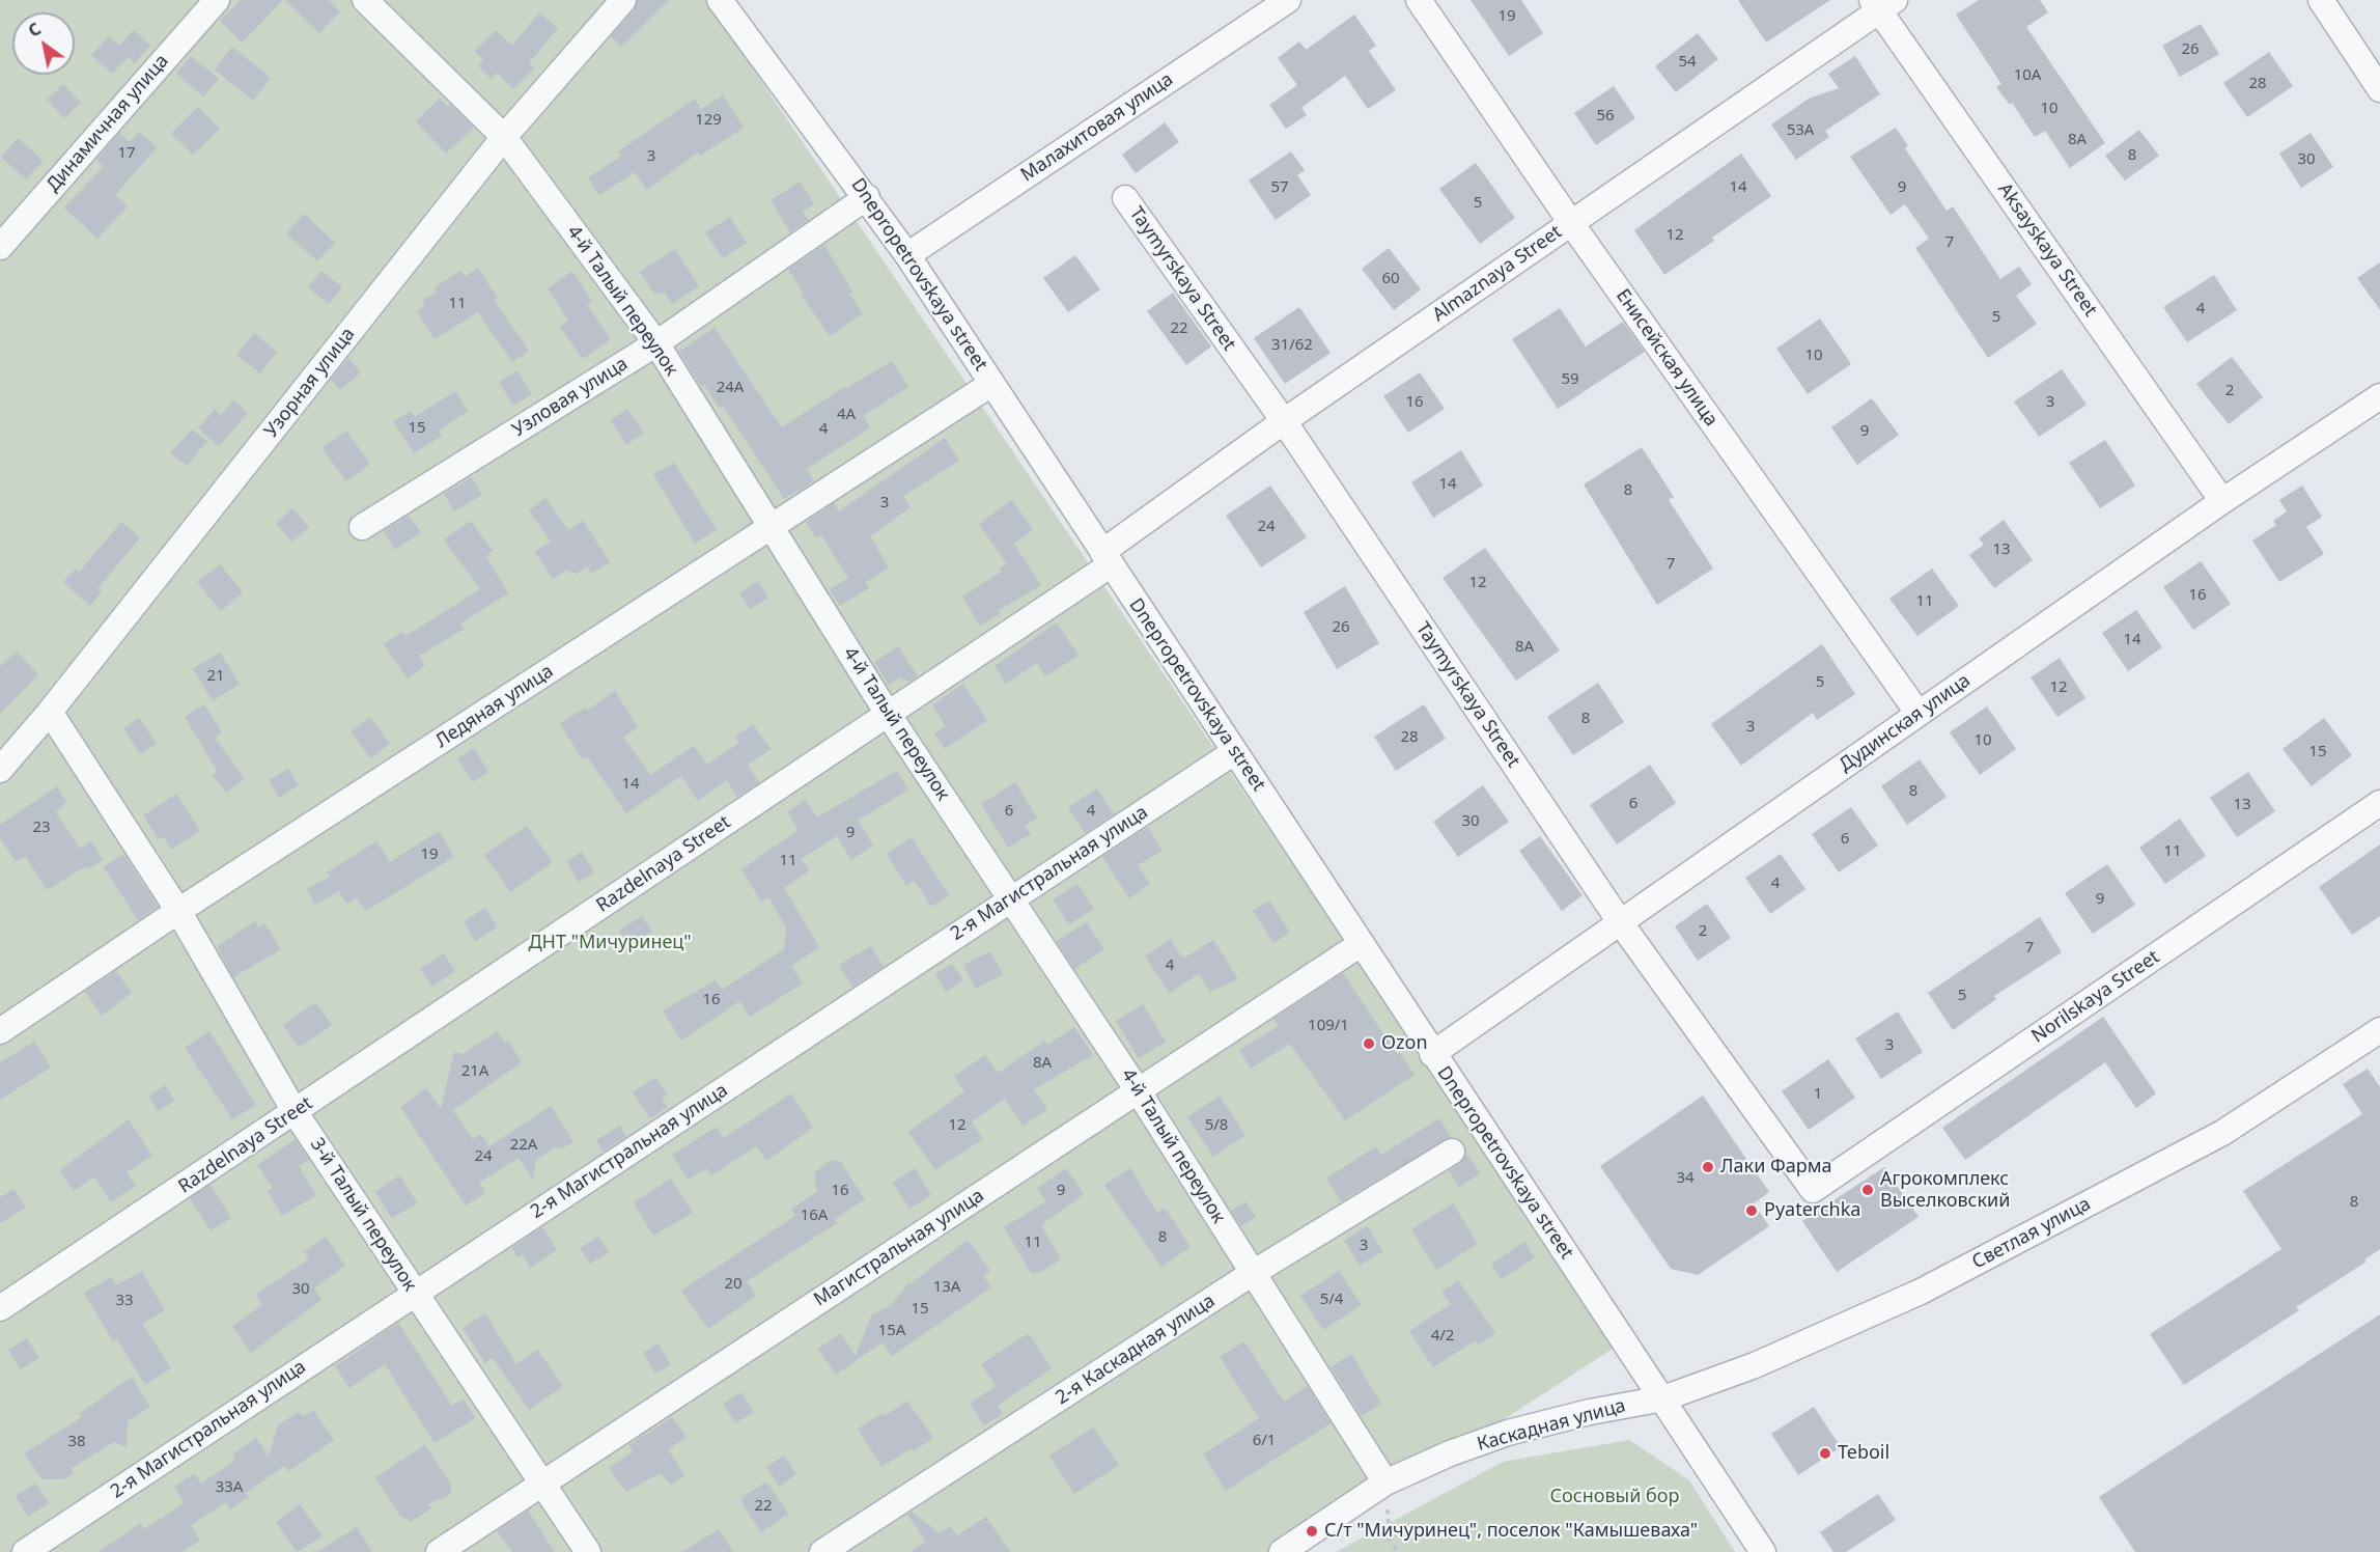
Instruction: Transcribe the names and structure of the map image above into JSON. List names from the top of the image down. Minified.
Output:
{"streets":{"street":["Динамичная улица","Малахитовая улица","Aksayskaya Street","Almaznaya Street","Dnepropetrovskaya street","Taymyrskaya Street","4-й Талый переулок","Енисейская улица","Узорная улица","Узловая улица","Ледяная улица","Дудинская улица","Razdelnaya Street","2-я Магистральная улица","Norilskaya Street","3-й Талый переулок","Светлая улица","Магистральная улица","2-я Каскадная улица","Каскадная улица"]},"crossings":[["Малахитовая улица","Dnepropetrovskaya street"],["Aksayskaya Street","Almaznaya Street"],["Aksayskaya Street","Дудинская улица"],["Almaznaya Street","Dnepropetrovskaya street"],["Almaznaya Street","Taymyrskaya Street"],["Almaznaya Street","Енисейская улица"],["Almaznaya Street","Razdelnaya Street"],["Dnepropetrovskaya street","Узловая улица"],["Dnepropetrovskaya street","Ледяная улица"],["Dnepropetrovskaya street","Дудинская улица"],["Dnepropetrovskaya street","Razdelnaya Street"],["Dnepropetrovskaya street","2-я Магистральная улица"],["Dnepropetrovskaya street","Светлая улица"],["Dnepropetrovskaya street","Магистральная улица"],["Dnepropetrovskaya street","Каскадная улица"],["Taymyrskaya Street","Дудинская улица"],["Taymyrskaya Street","Norilskaya Street"],["4-й Талый переулок","Узорная улица"],["4-й Талый переулок","Узловая улица"],["4-й Талый переулок","Ледяная улица"],["4-й Талый переулок","Razdelnaya Street"],["4-й Талый переулок","2-я Магистральная улица"],["4-й Талый переулок","Магистральная улица"],["4-й Талый переулок","2-я Каскадная улица"],["4-й Талый переулок","Каскадная улица"],["Енисейская улица","Дудинская улица"],["Узорная улица","3-й Талый переулок"],["Ледяная улица","3-й Талый переулок"],["Razdelnaya Street","3-й Талый переулок"],["2-я Магистральная улица","3-й Талый переулок"],["3-й Талый переулок","Магистральная улица"],["Светлая улица","Каскадная улица"]],"parks":["ДНТ \"Мичуринец\"","Сосновый бор"],"places":["Ozon","Лаки Фарма","Агрокомплекс Выселковский","Pyaterchka","Teboil","С/т \"Мичуринец\", поселок \"Камышеваха\""],"house_numbers":["19","26","54","10А","28","10","56","129","53А","8А","17","8","3","30","57","14","9","5","12","7","60","11","4","5","22","31/62","10","59","24А","2","16","3","4А","15","4","9","14","8","3","24","13","7","12","16","11","26","14","8А","21","5","12","8","3","28","10","15","14","8","6","13","6","4","30","23","9","6","11","19","11","4","9","2","7","4","5","16","109/1","3","8А","21А","1","12","5/8","22А","24","34","16","9","8","16А","8","11","3","20","13А","30","5/4","33","15","15А","4/2","6/1","38","33А","22"],"north":"top left"}
